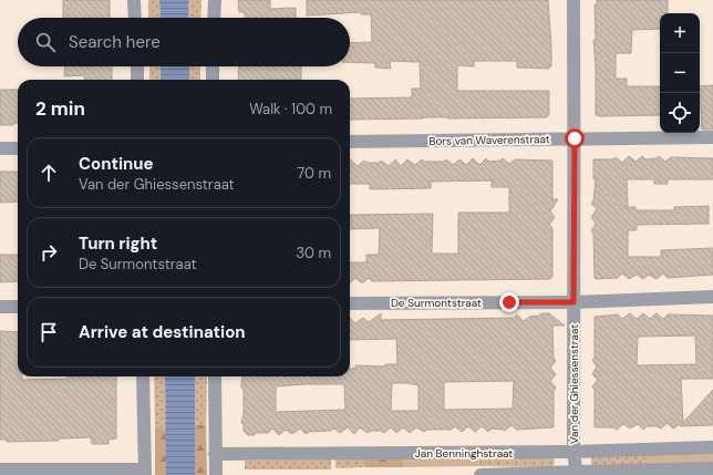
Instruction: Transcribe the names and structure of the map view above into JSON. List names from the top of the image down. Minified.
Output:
{"streets":{"street":["Bors van Waverenstraat","De Surmontstraat","Van der Ghiessenstraat","Jan Benninghstraat"]},"crossings":[["Bors van Waverenstraat","Van der Ghiessenstraat"],["De Surmontstraat","Van der Ghiessenstraat"],["Van der Ghiessenstraat","Jan Benninghstraat"]],"page":{"map_buttons":["+","−"],"search":"Search here","heading":["2 min","Walk · 100 m"],"list":[["Continue","Van der Ghiessenstraat","70 m"],["Turn right","De Surmontstraat","30 m"],"Arrive at destination"]}}
